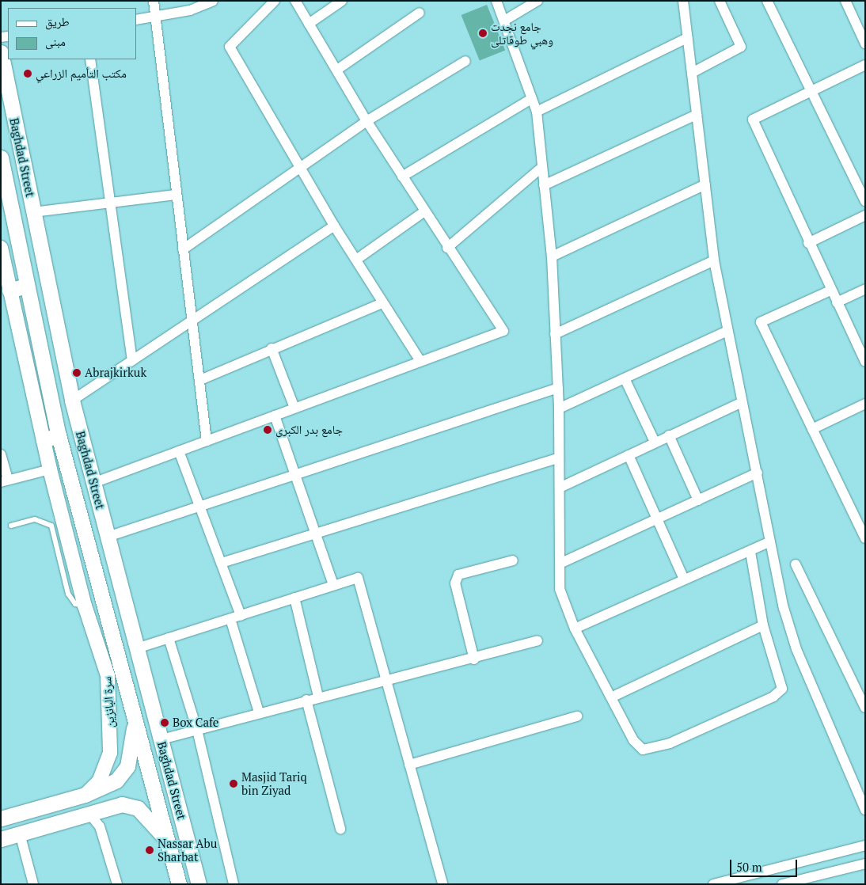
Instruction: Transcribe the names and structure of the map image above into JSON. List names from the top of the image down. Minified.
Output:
{"streets":{"main road":["Baghdad Street","سرة البانزين"]},"places":["جامع نجدت وهبي طوقاتلى","مكتب التأميم الزراعي","Abrajkirkuk","جامع بدر الكبرى","Box Cafe","Masjid Tariq bin Ziyad","Nassar Abu Sharbat"],"legend":["طريق","مبنى"],"scale_bar":"50 m"}
